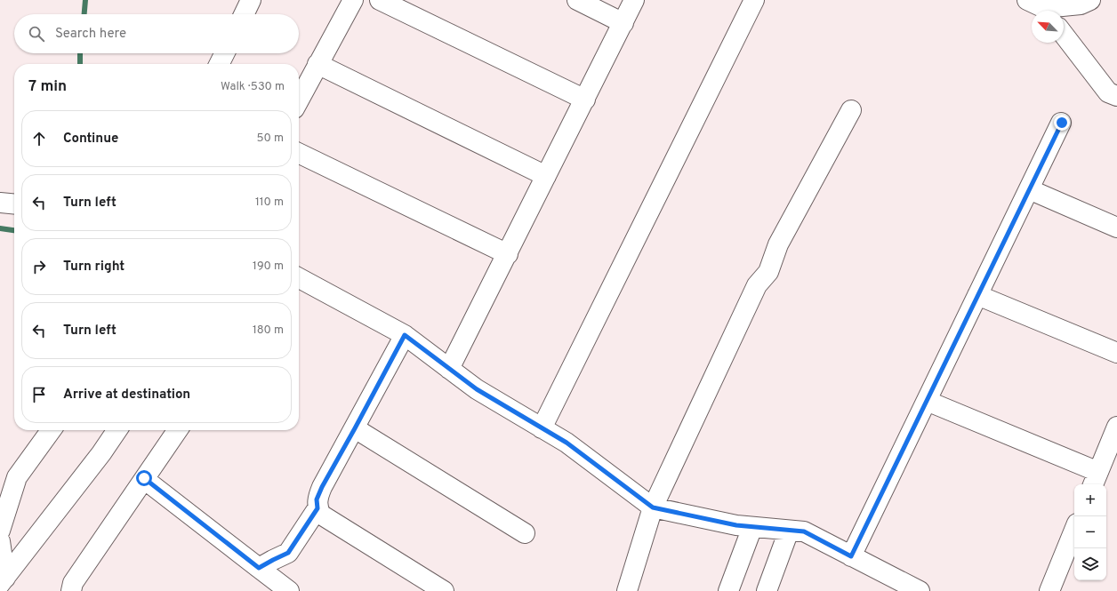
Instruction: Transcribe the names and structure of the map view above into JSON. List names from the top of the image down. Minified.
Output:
{"north":"top left","page":{"search":"Search here","heading":["7 min","Walk · 530 m"],"list":[["Continue","50 m"],["Turn left","110 m"],["Turn right","190 m"],["Turn left","180 m"],"Arrive at destination"],"map_buttons":["+","−"]}}
